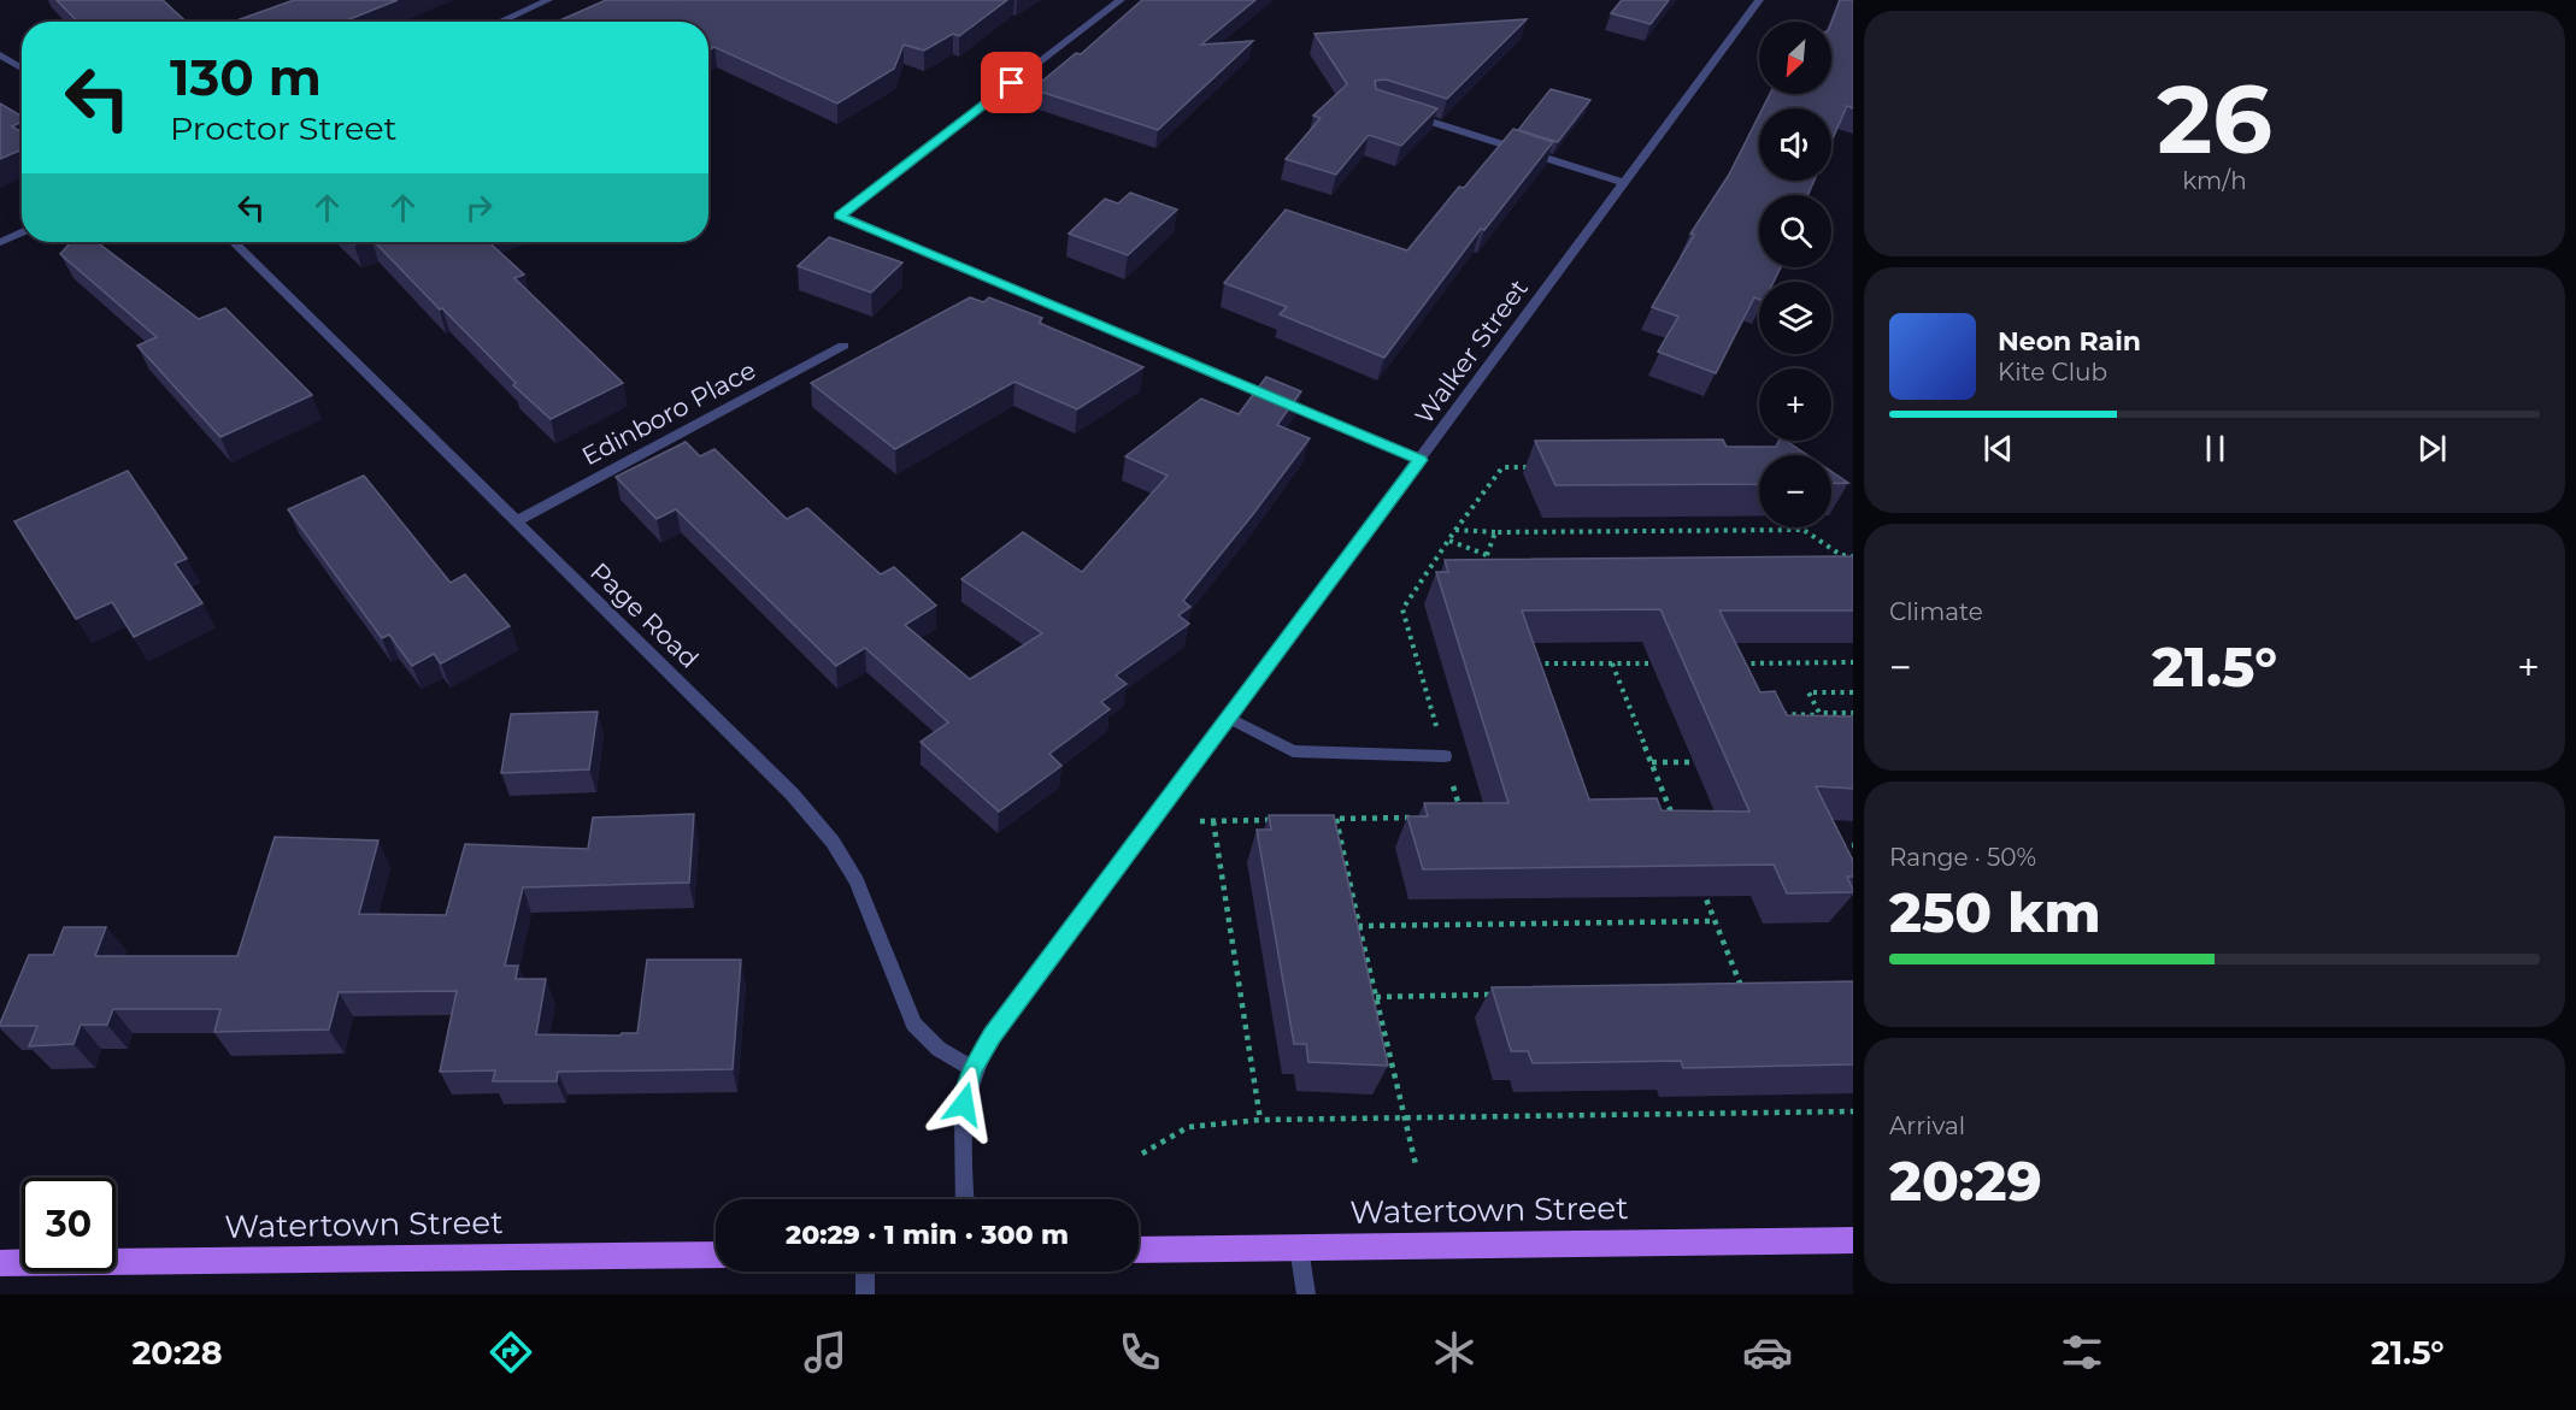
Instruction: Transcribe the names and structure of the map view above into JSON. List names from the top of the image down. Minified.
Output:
{"streets":{"main road":["Watertown Street"],"street":["Walker Street","Edinboro Place","Page Road"]},"crossings":[["Walker Street","Page Road"],["Edinboro Place","Page Road"]],"north":"bottom left","page":{"tile":[["26","km/h"],"Climate",["Range · 50%","250 km"],["Arrival","20:29"]],"map_buttons":["+","−"],"turn":["130 m","Proctor Street"],"song":["Neon Rain","Kite Club"],"heat":["−","21.5°","+"],"limit":"30","trip":"20:29 · 1 min · 300 m","tabs":["20:28","21.5°"]}}
